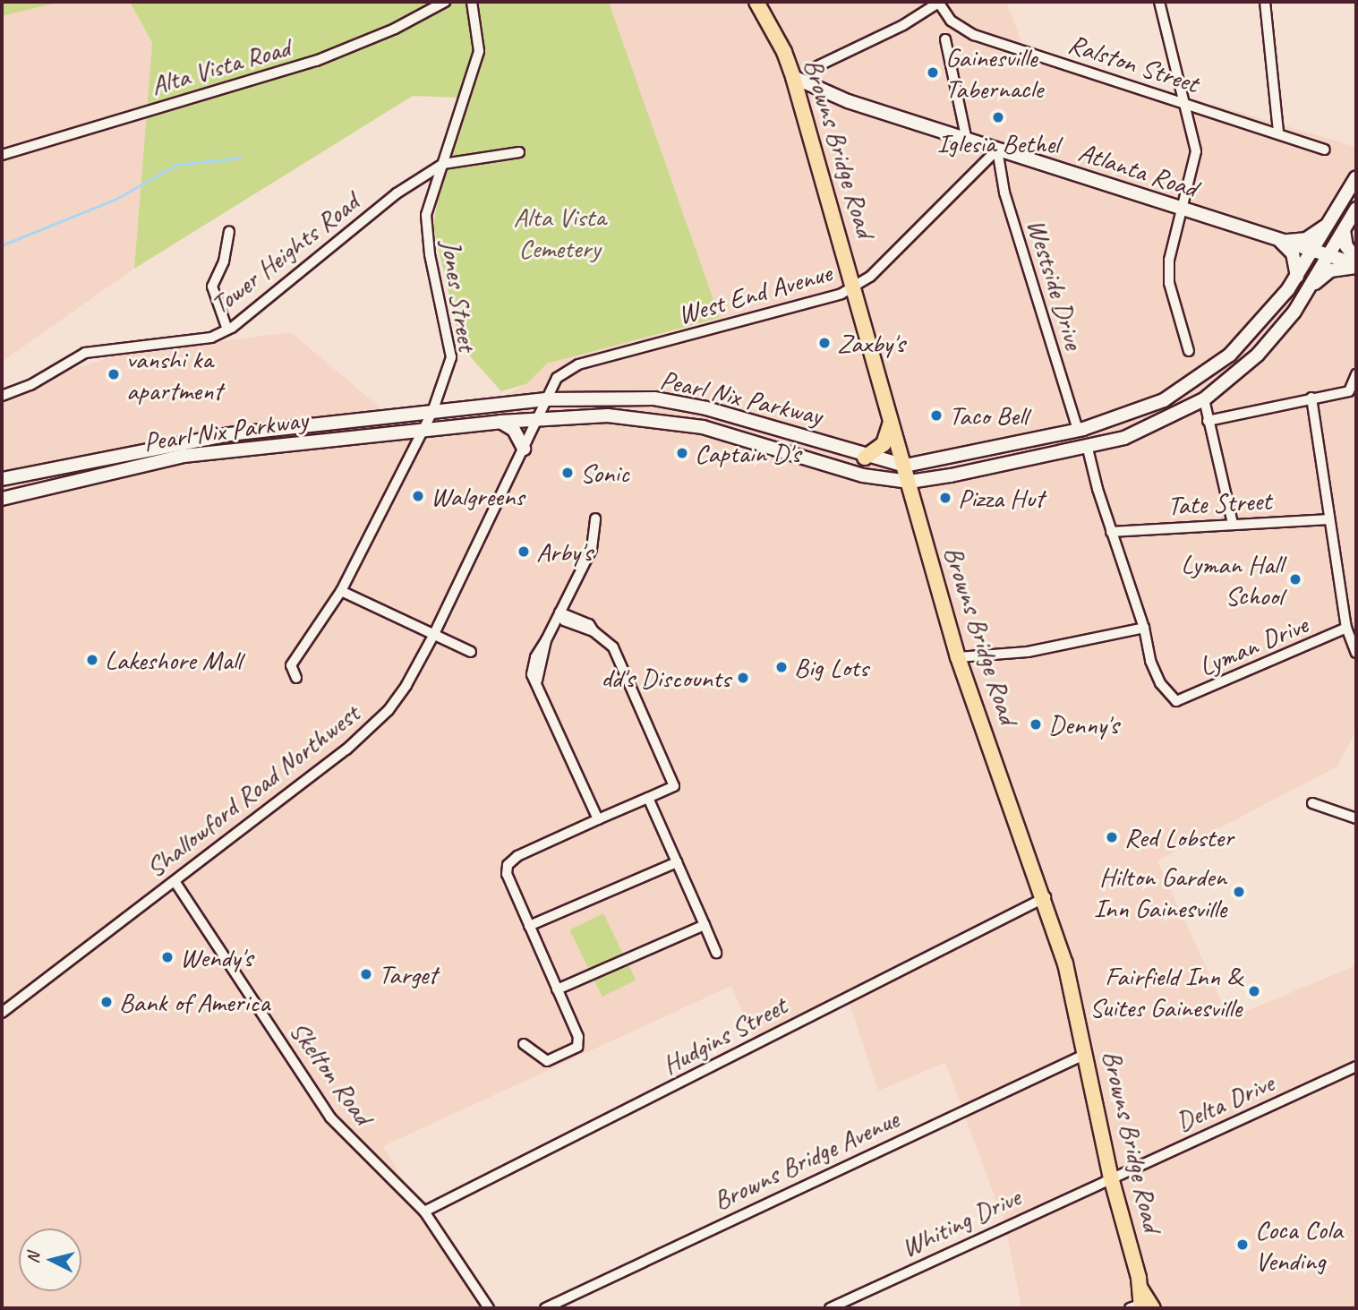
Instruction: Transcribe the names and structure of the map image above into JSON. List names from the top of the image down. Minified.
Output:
{"streets":{"main road":["Browns Bridge Road","Atlanta Road","Pearl Nix Parkway"],"street":["Ralston Street","Alta Vista Road","Tower Heights Road","Westside Drive","West End Avenue","Jones Street","Tate Street","Lyman Drive","Shallowford Road Northwest","Hudgins Street","Skelton Road","Delta Drive","Browns Bridge Avenue","Whiting Drive"]},"crossings":[["Browns Bridge Road","Atlanta Road"],["Browns Bridge Road","West End Avenue"],["Browns Bridge Road","Pearl Nix Parkway"],["Browns Bridge Road","Hudgins Street"],["Browns Bridge Road","Delta Drive"],["Browns Bridge Road","Browns Bridge Avenue"],["Browns Bridge Road","Whiting Drive"],["Atlanta Road","Westside Drive"],["Atlanta Road","West End Avenue"],["Atlanta Road","Pearl Nix Parkway"],["Tower Heights Road","Jones Street"],["Westside Drive","West End Avenue"],["Westside Drive","Pearl Nix Parkway"],["West End Avenue","Pearl Nix Parkway"],["West End Avenue","Shallowford Road Northwest"],["Jones Street","Pearl Nix Parkway"],["Pearl Nix Parkway","Shallowford Road Northwest"],["Shallowford Road Northwest","Skelton Road"],["Hudgins Street","Skelton Road"],["Delta Drive","Whiting Drive"]],"parks":["Alta Vista Cemetery"],"places":["Gainesville Tabernacle","Iglesia Bethel","Zaxby's","vanshi ka apartment","Taco Bell","Captain D's","Sonic","Walgreens","Pizza Hut","Arby's","Lyman Hall School","Lakeshore Mall","Big Lots","dd's Discounts","Denny's","Red Lobster","Hilton Garden Inn Gainesville","Wendy's","Target","Fairfield Inn & Suites Gainesville","Bank of America","Coca Cola Vending"],"north":"left"}
